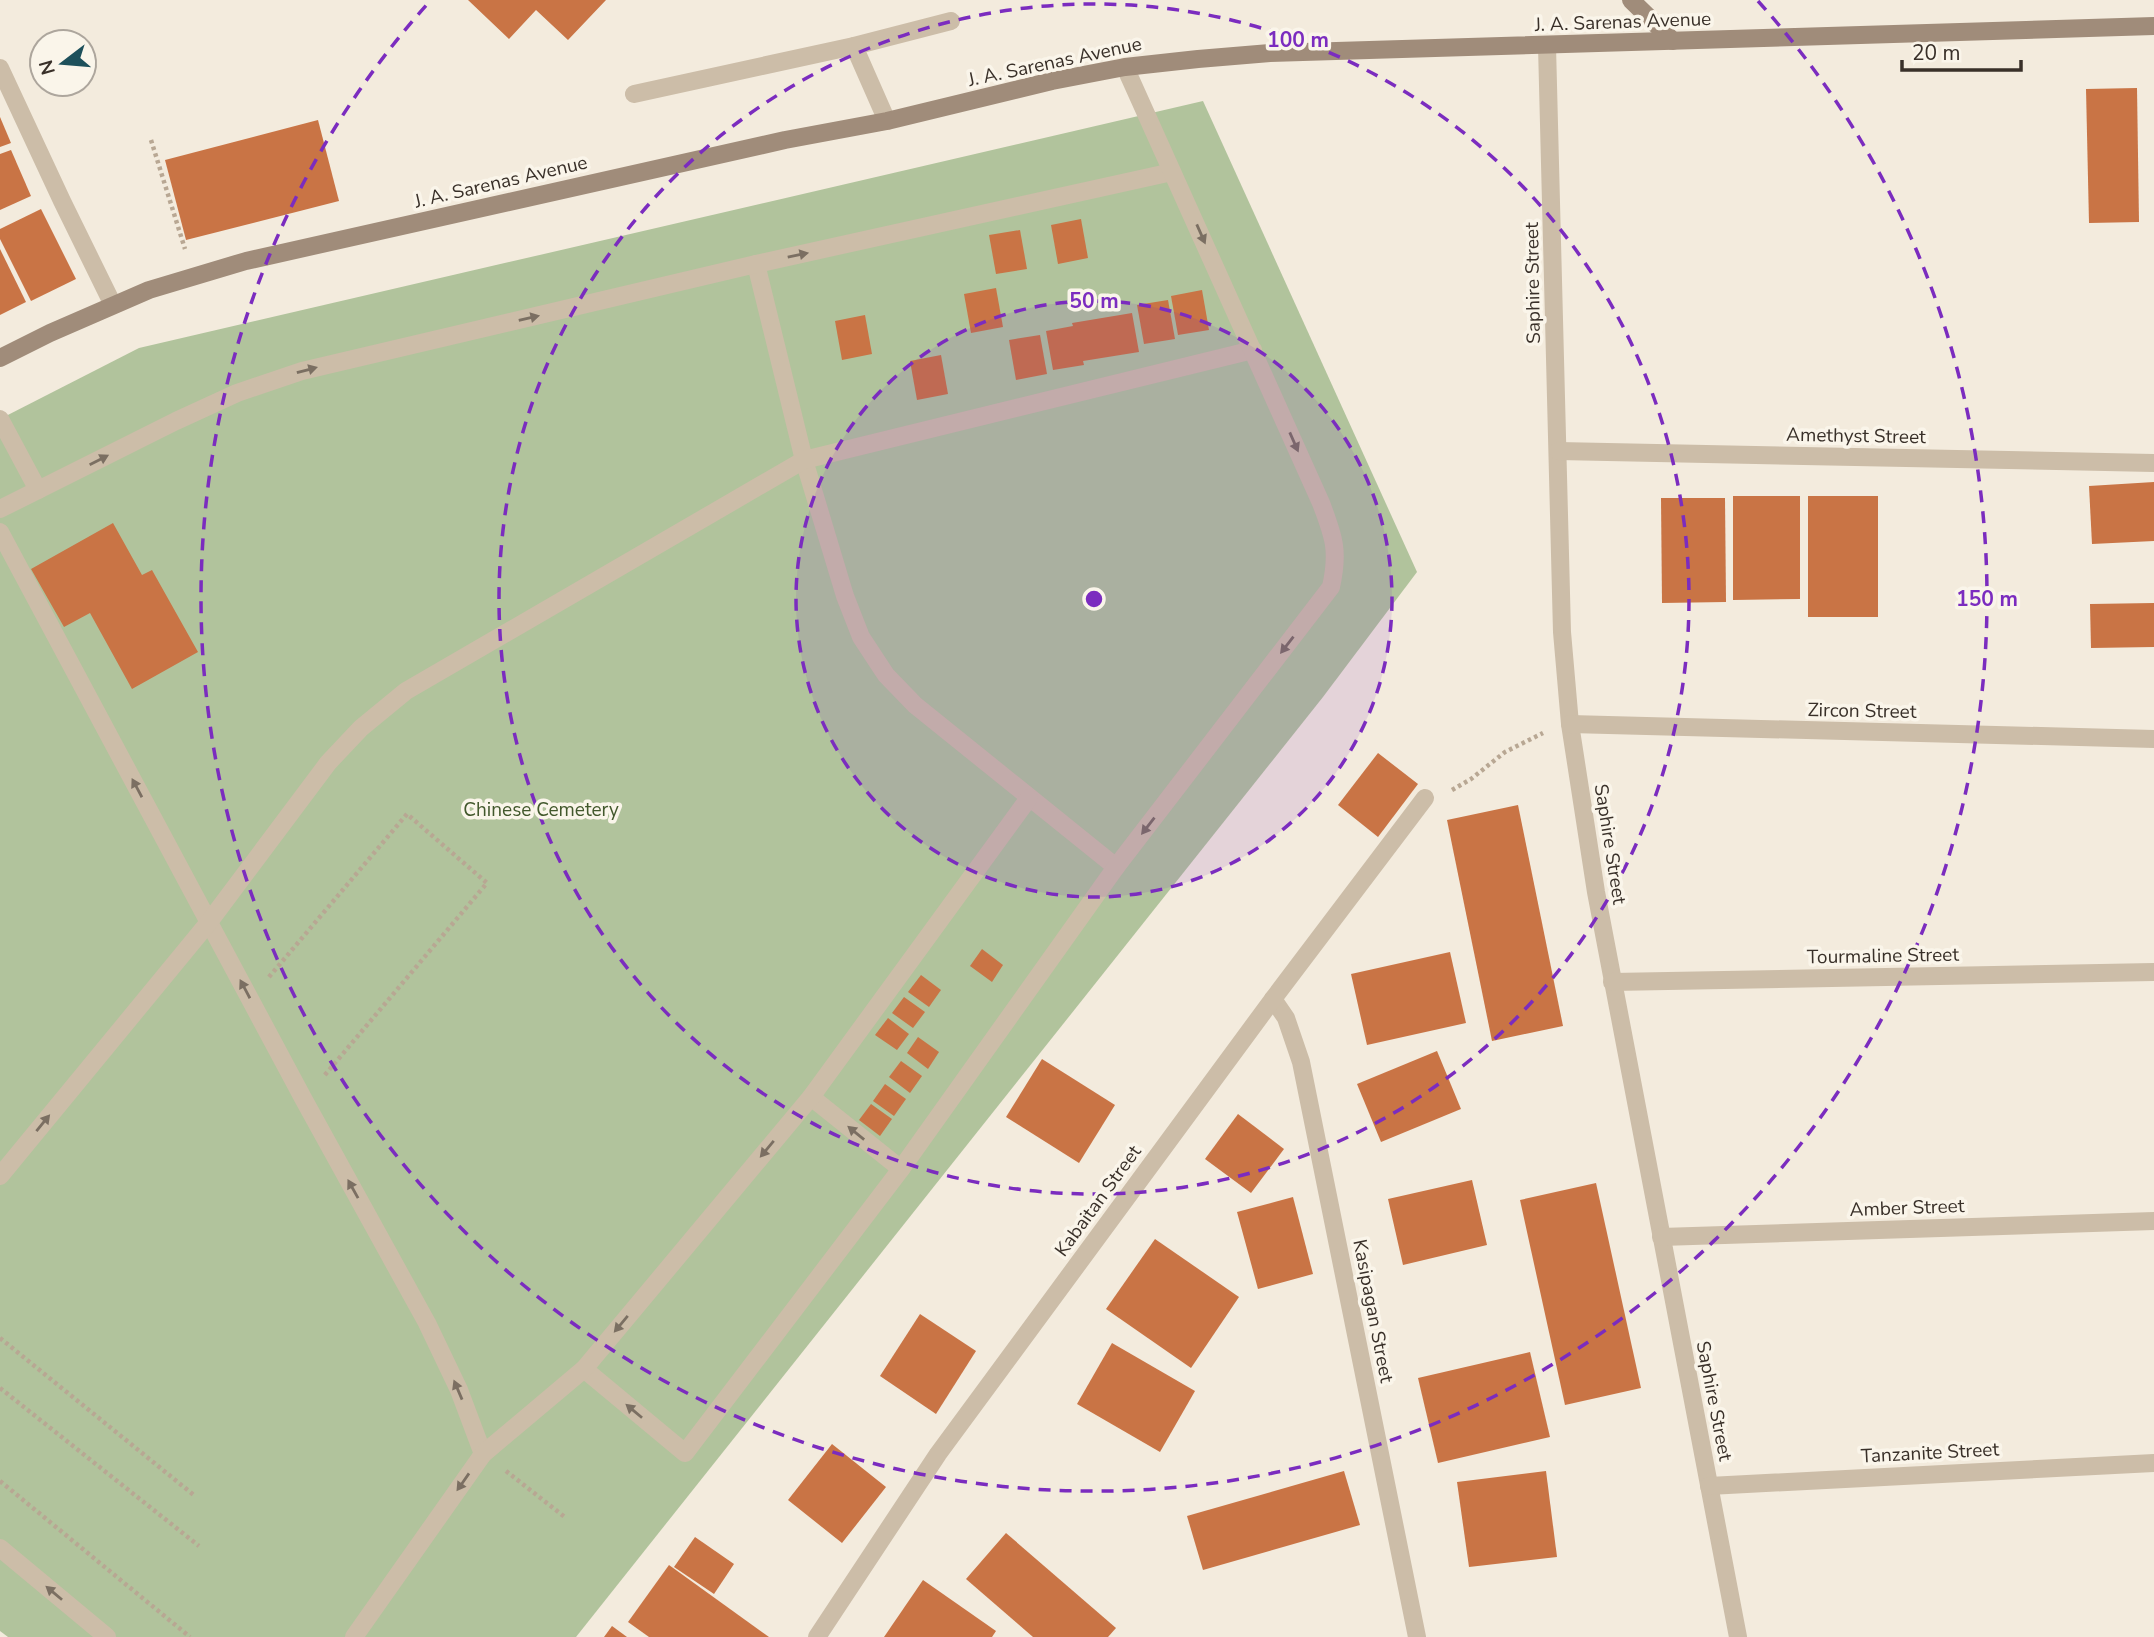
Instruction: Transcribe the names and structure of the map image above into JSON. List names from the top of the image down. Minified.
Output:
{"streets":{"main road":["J. A. Sarenas Avenue"],"street":["Saphire Street","Amethyst Street","Zircon Street","Tourmaline Street","Kabaitan Street","Amber Street","Kasipagan Street","Tanzanite Street"]},"crossings":[["J. A. Sarenas Avenue","Saphire Street"],["Saphire Street","Amethyst Street"],["Saphire Street","Zircon Street"],["Saphire Street","Tourmaline Street"],["Saphire Street","Amber Street"],["Saphire Street","Tanzanite Street"],["Kabaitan Street","Kasipagan Street"]],"parks":["Chinese Cemetery"],"scale_bar":"20 m","north":"left","rings":["100 m","50 m","150 m"]}
